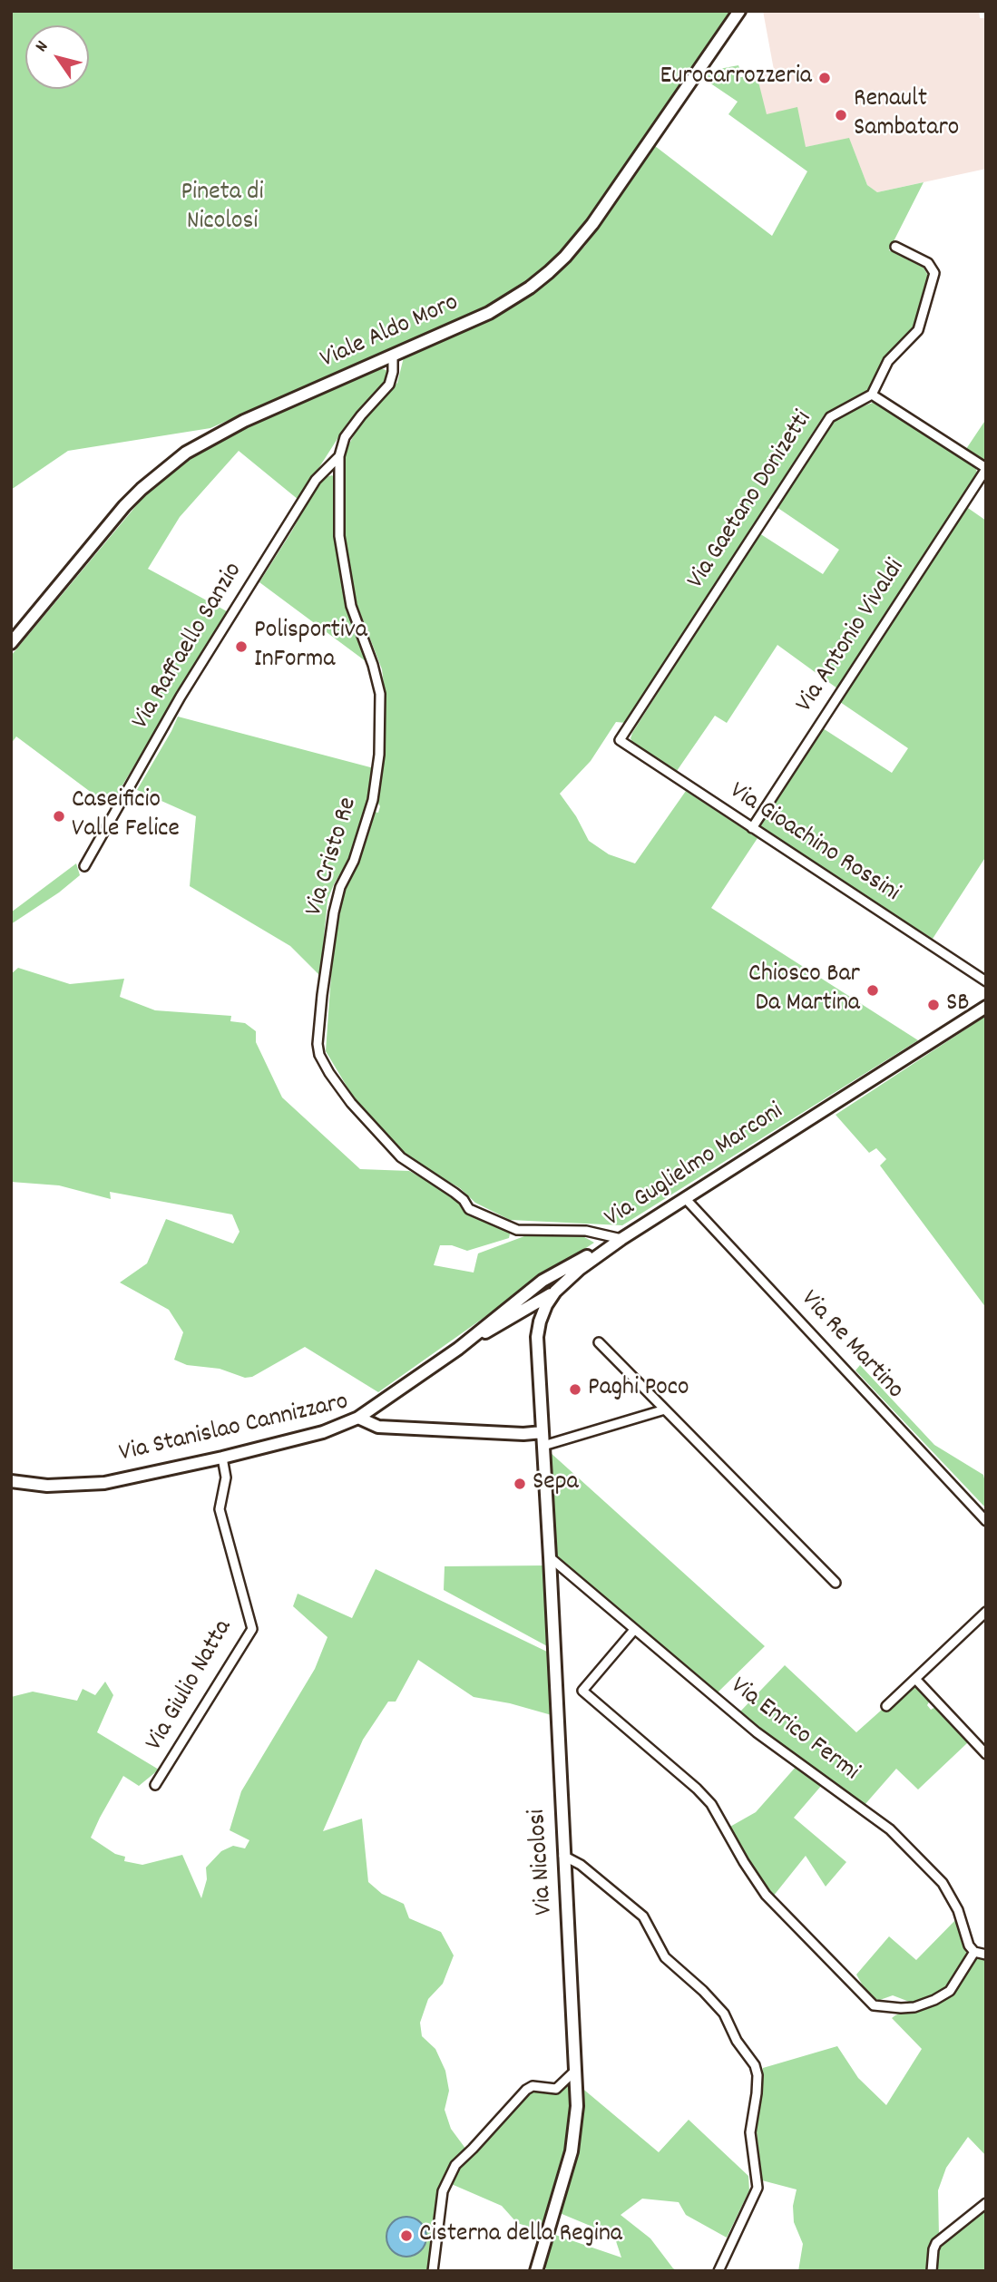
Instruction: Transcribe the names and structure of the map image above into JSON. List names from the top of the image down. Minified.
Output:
{"streets":{"street":["Viale Aldo Moro","Via Gaetano Donizetti","Via Antonio Vivaldi","Via Raffaello Sanzio","Via Gioachino Rossini","Via Cristo Re","Via Guglielmo Marconi","Via Re Martino","Via Stanislao Cannizzaro","Via Giulio Natta","Via Enrico Fermi","Via Nicolosi"]},"crossings":[["Viale Aldo Moro","Via Cristo Re"],["Via Gaetano Donizetti","Via Antonio Vivaldi"],["Via Gaetano Donizetti","Via Gioachino Rossini"],["Via Antonio Vivaldi","Via Gioachino Rossini"],["Via Raffaello Sanzio","Via Cristo Re"],["Via Cristo Re","Via Guglielmo Marconi"],["Via Guglielmo Marconi","Via Re Martino"],["Via Guglielmo Marconi","Via Stanislao Cannizzaro"],["Via Guglielmo Marconi","Via Nicolosi"],["Via Stanislao Cannizzaro","Via Giulio Natta"],["Via Enrico Fermi","Via Nicolosi"]],"parks":["Pineta di Nicolosi"],"places":["Eurocarrozzeria","Renault Sambataro","Polisportiva InForma","Caseificio Valle Felice","Chiosco Bar Da Martina","SB","Paghi Poco","Sepa","Cisterna della Regina"],"north":"top left"}
